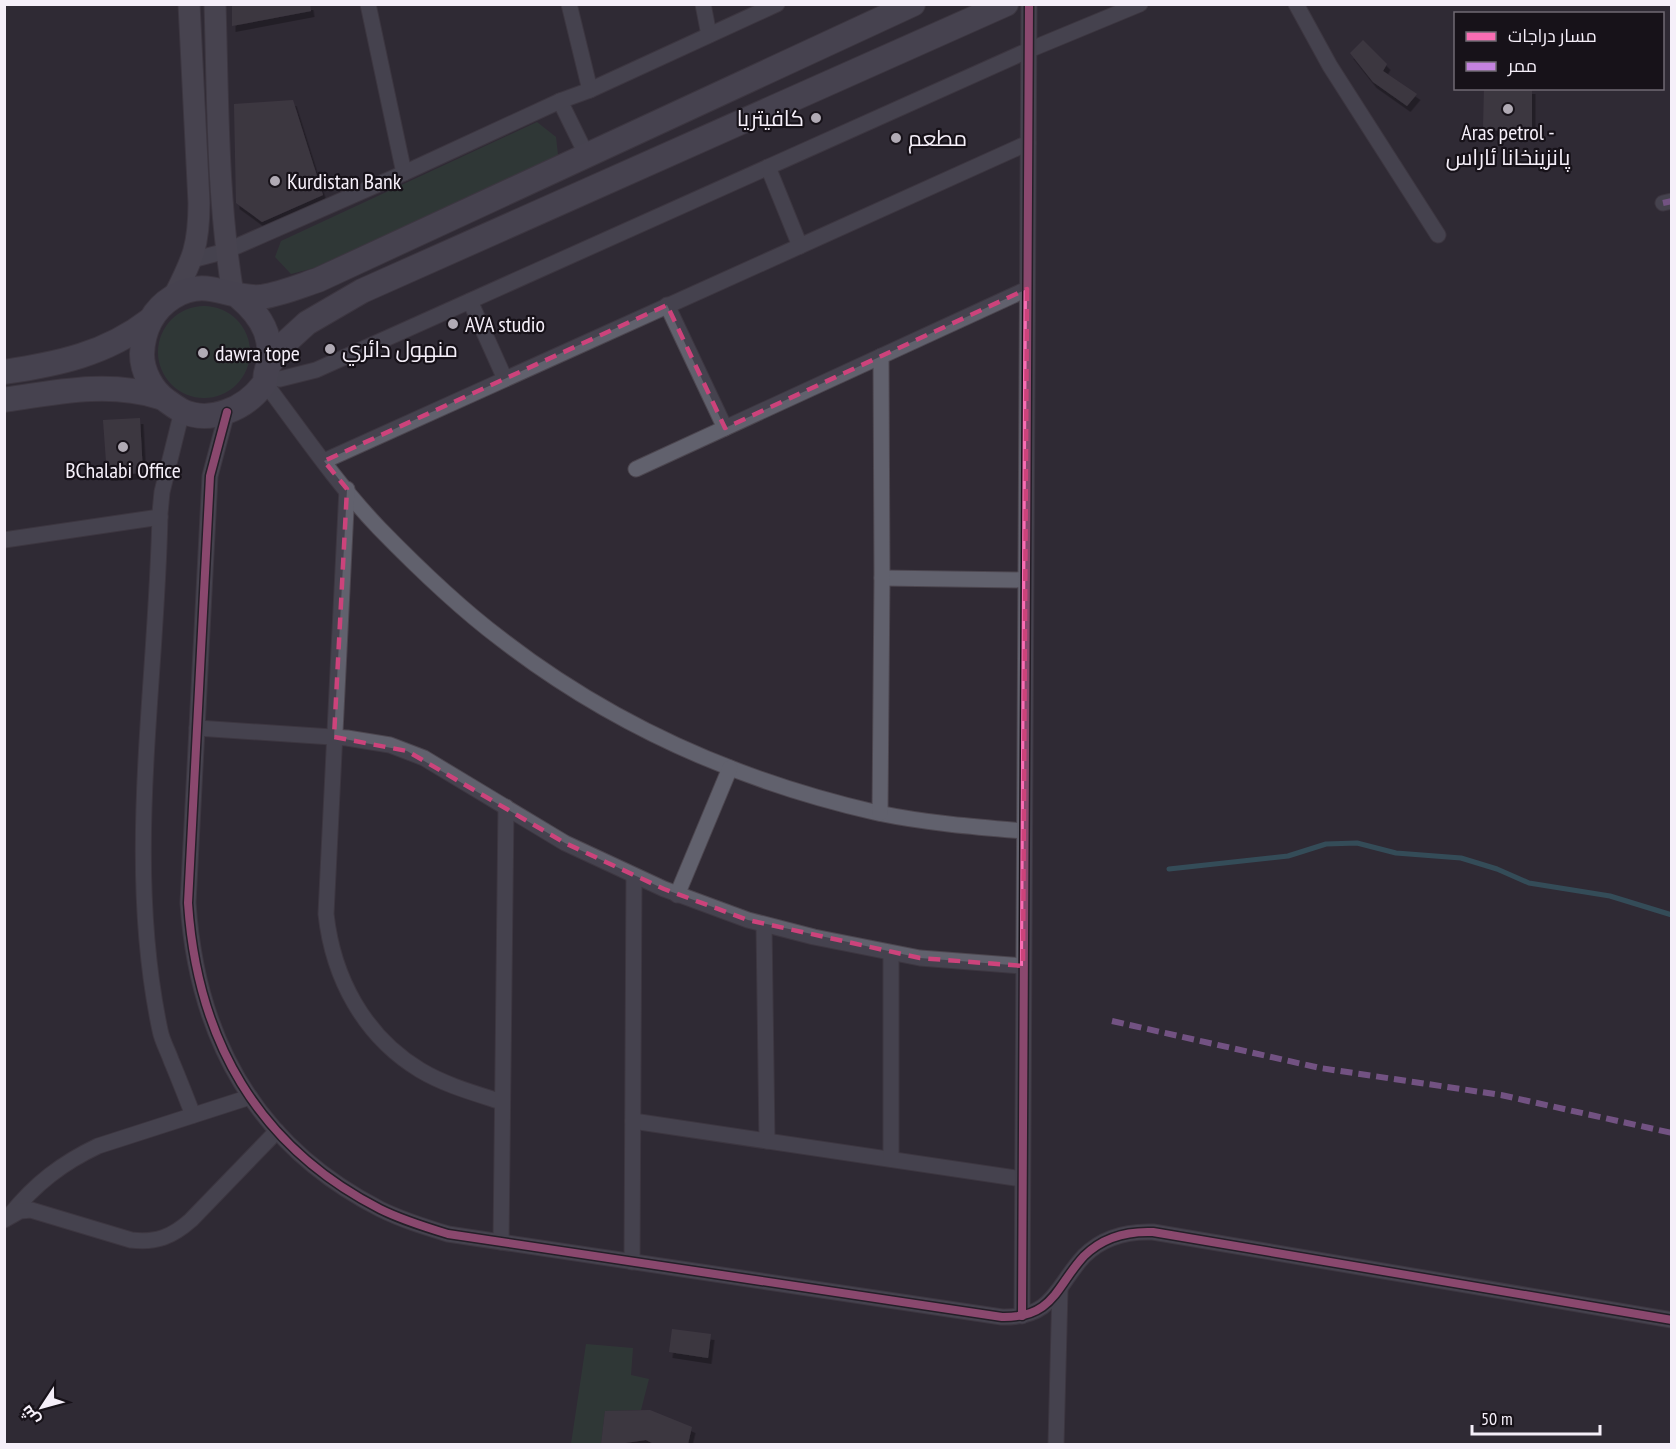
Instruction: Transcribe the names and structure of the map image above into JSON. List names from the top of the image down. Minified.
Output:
{"places":["Aras petrol - پانزینخانا ئاراس","كافيتريا","مطعم","Kurdistan Bank","AVA studio","منهول دائري","dawra tope","BChalabi Office"],"legend":["مسار دراجات","ممر"],"scale_bar":"50 m","north":"bottom left"}
